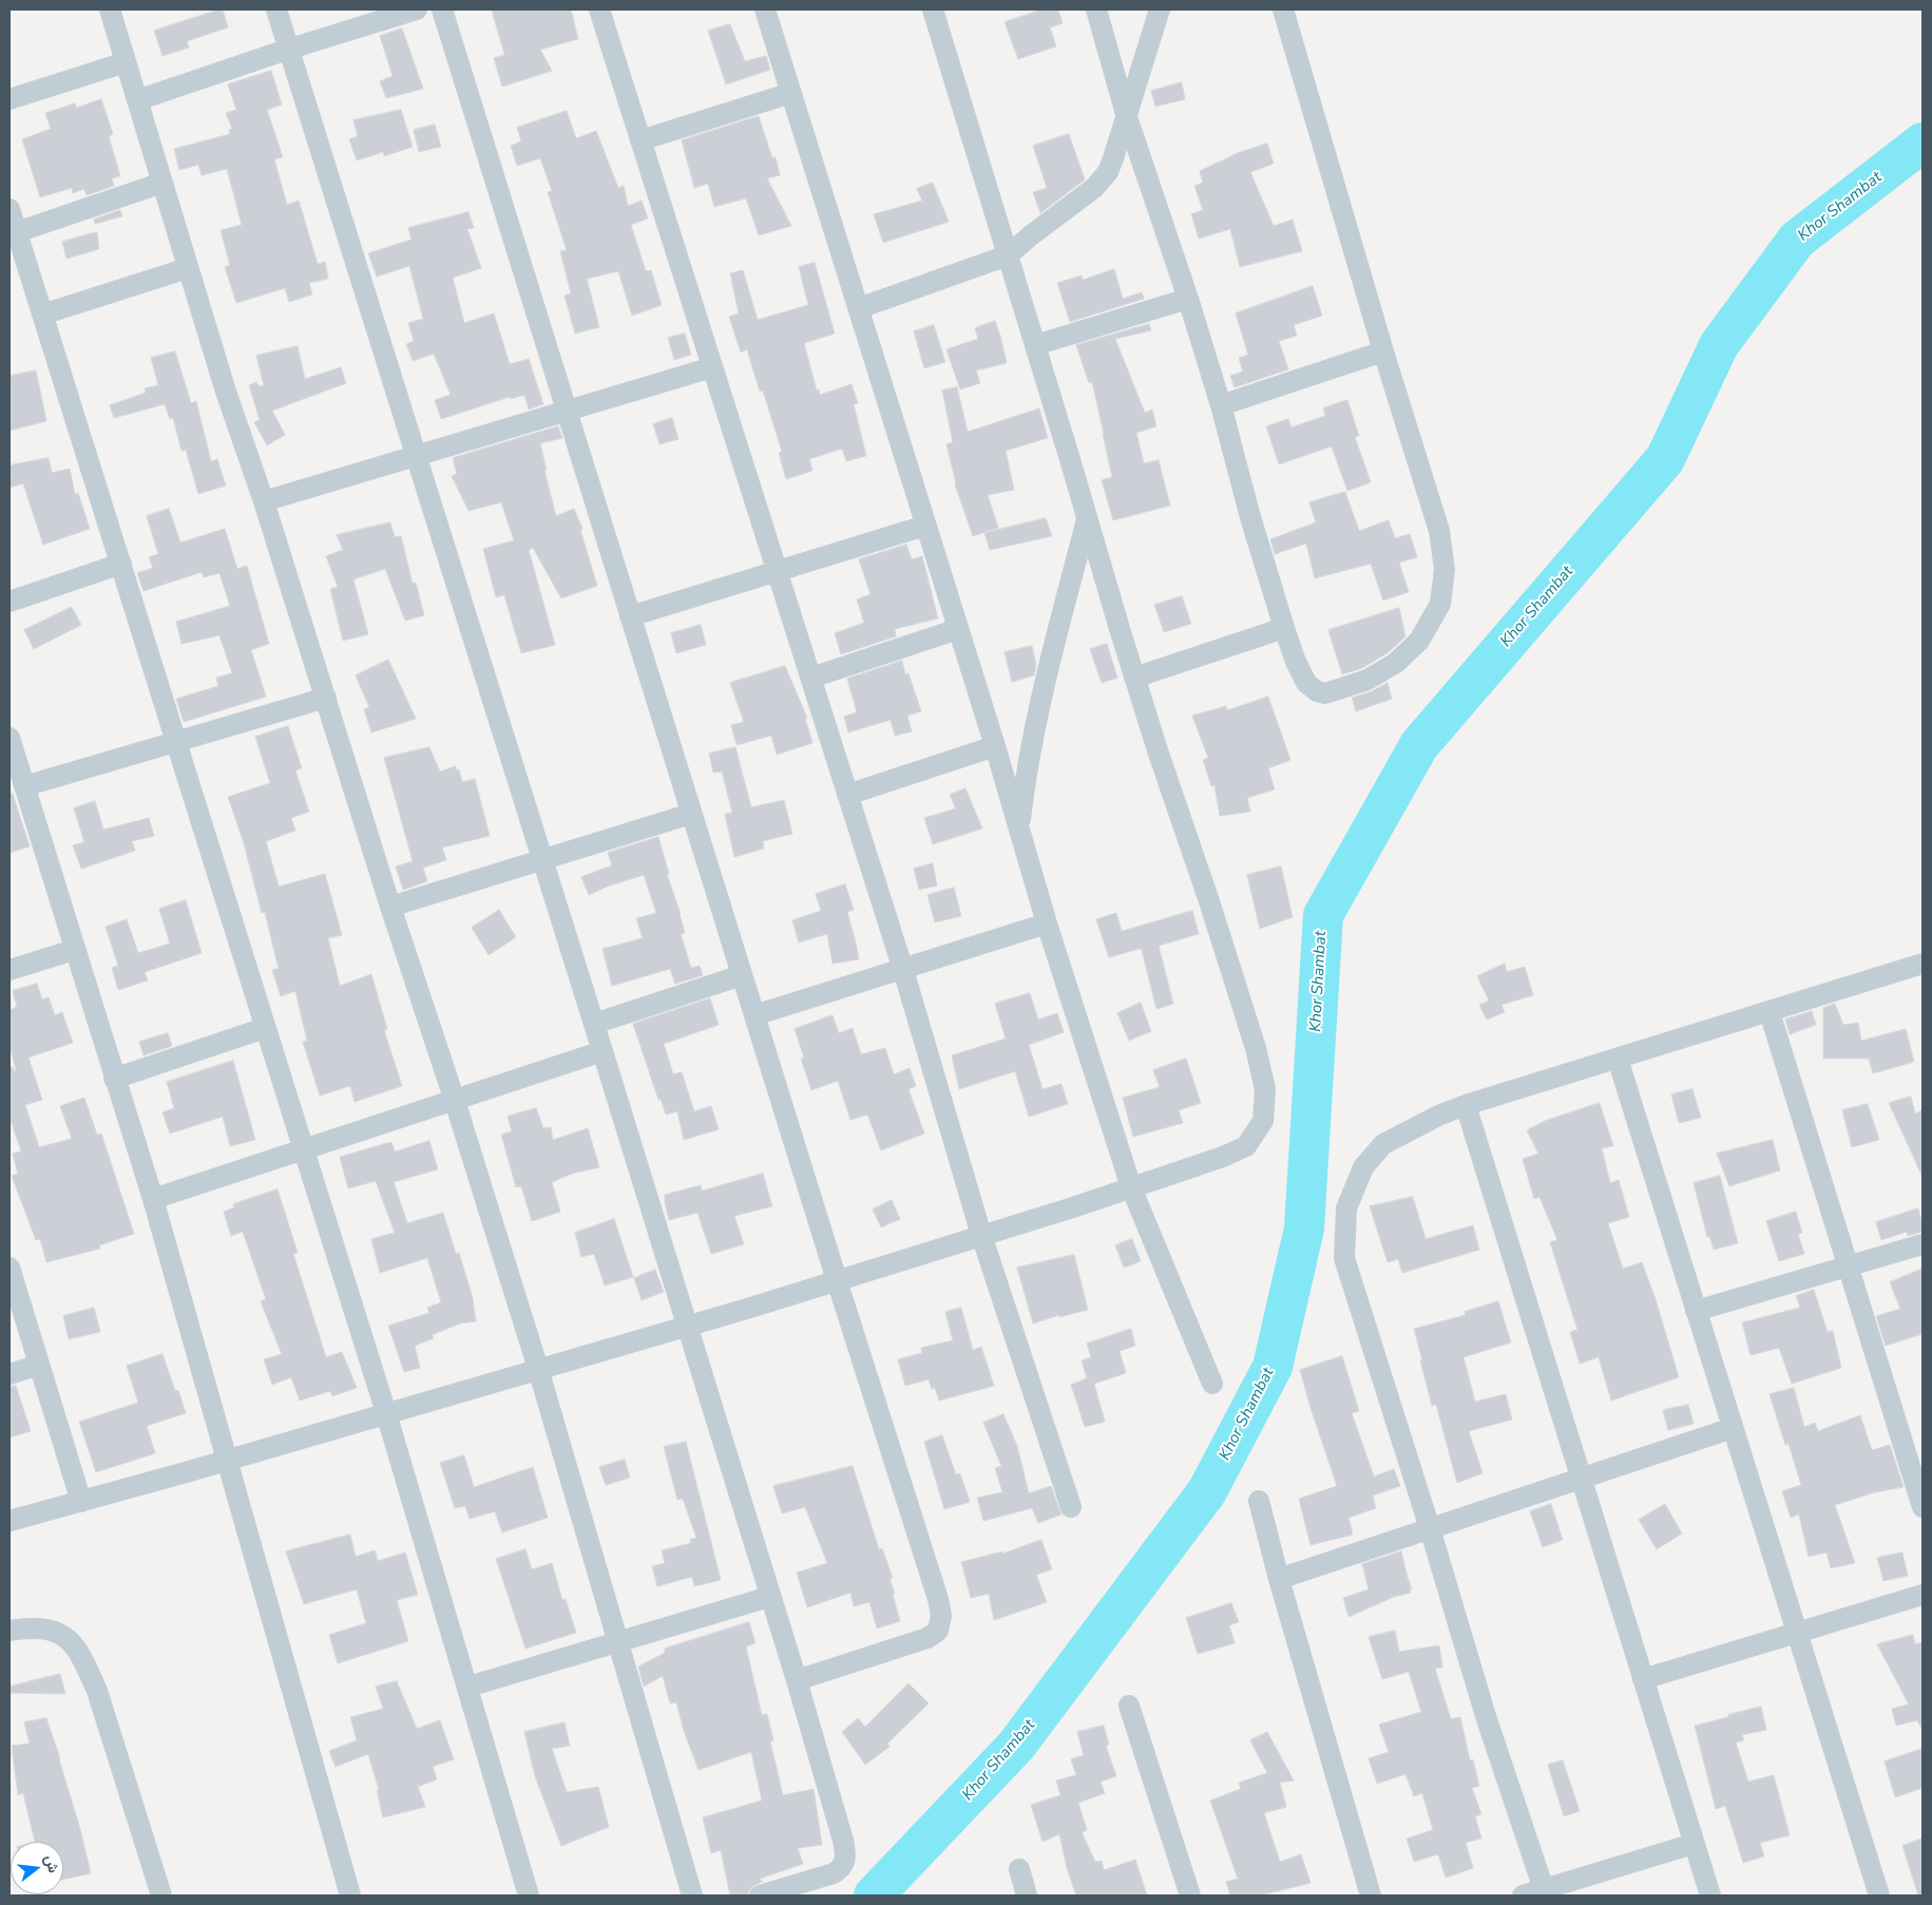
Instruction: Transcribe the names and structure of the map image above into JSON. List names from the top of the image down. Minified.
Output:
{"water":["Khor Shambat"],"north":"right"}
